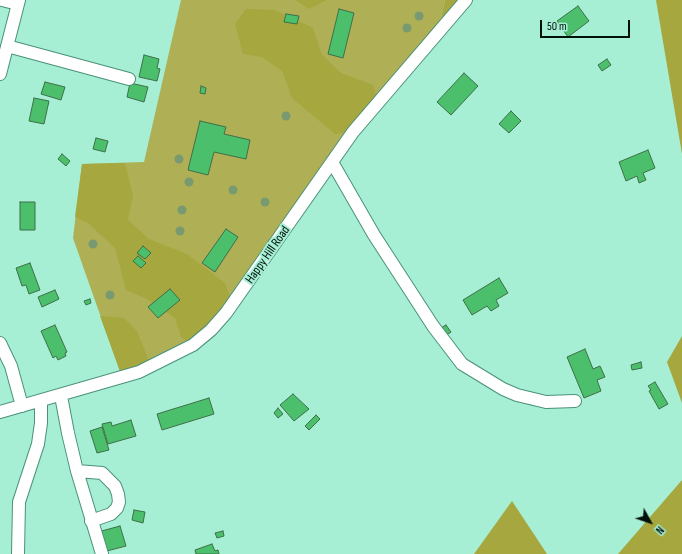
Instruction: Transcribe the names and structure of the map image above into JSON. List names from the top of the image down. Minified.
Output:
{"streets":{"street":["Happy Hill Road"]},"scale_bar":"50 m","north":"bottom right"}
